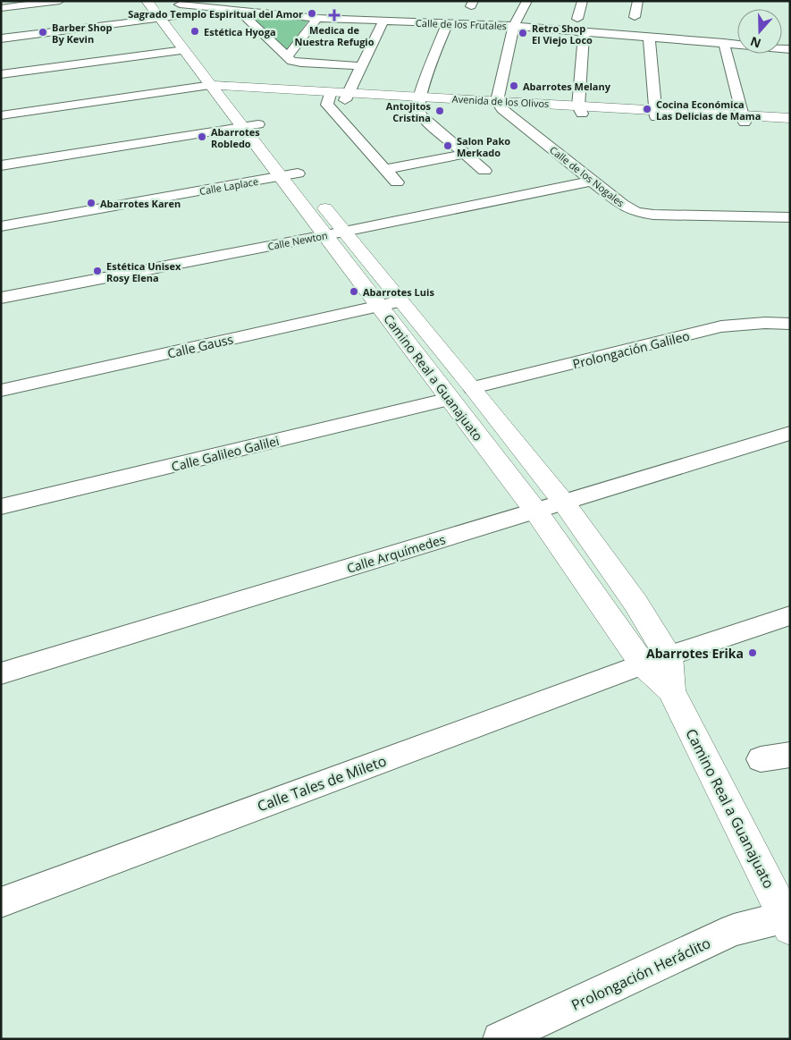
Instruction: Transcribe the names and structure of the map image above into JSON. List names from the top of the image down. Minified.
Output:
{"streets":{"street":["Calle de los Frutales","Avenida de los Olivos","Calle de los Nogales","Calle Laplace","Calle Newton","Calle Gauss","Prolongación Galileo","Camino Real a Guanajuato","Calle Galileo Galilei","Calle Arquímedes","Calle Tales de Mileto","Prolongación Heráclito"]},"crossings":[["Calle de los Frutales","Camino Real a Guanajuato"],["Avenida de los Olivos","Calle de los Nogales"],["Avenida de los Olivos","Camino Real a Guanajuato"],["Calle de los Nogales","Calle Newton"],["Calle Laplace","Camino Real a Guanajuato"],["Calle Newton","Camino Real a Guanajuato"],["Calle Gauss","Camino Real a Guanajuato"],["Prolongación Galileo","Camino Real a Guanajuato"],["Camino Real a Guanajuato","Calle Galileo Galilei"],["Camino Real a Guanajuato","Calle Arquímedes"],["Camino Real a Guanajuato","Calle Tales de Mileto"],["Camino Real a Guanajuato","Prolongación Heráclito"]],"places":{"other":["Sagrado Templo Espiritual del Amor","Estética Hyoga","Barber Shop By Kevin","Retro Shop El Viejo Loco","Abarrotes Melany","Cocina Económica Las Delicias de Mama","Antojitos Cristina","Abarrotes Robledo","Salon Pako Merkado","Abarrotes Karen","Estética Unisex Rosy Elena","Abarrotes Luis","Abarrotes Erika"],"health":["Medica de Nuestra Refugio"]},"north":"bottom"}
